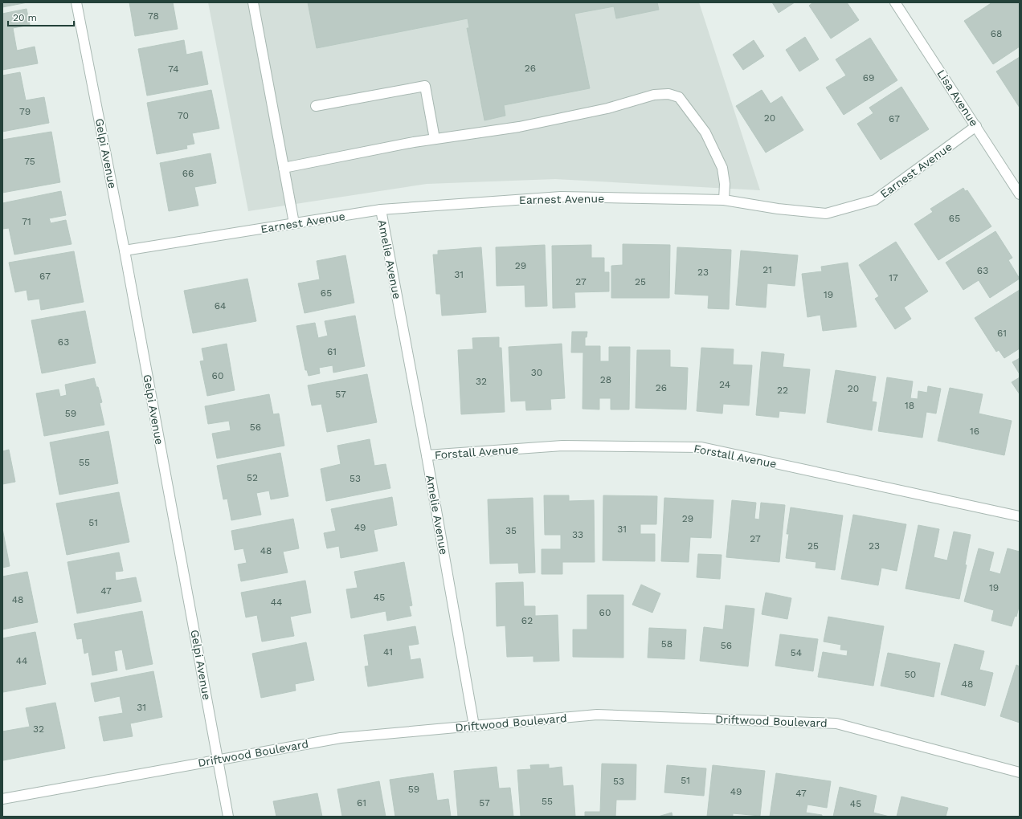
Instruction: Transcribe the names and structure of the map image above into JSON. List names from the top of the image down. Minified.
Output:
{"streets":{"street":["Lisa Avenue","Gelpi Avenue","Earnest Avenue","Amelie Avenue","Forstall Avenue","Driftwood Boulevard"]},"crossings":[["Lisa Avenue","Earnest Avenue"],["Gelpi Avenue","Earnest Avenue"],["Gelpi Avenue","Driftwood Boulevard"],["Earnest Avenue","Amelie Avenue"],["Amelie Avenue","Forstall Avenue"],["Amelie Avenue","Driftwood Boulevard"]],"house_numbers":["78","68","26","74","69","79","70","20","67","75","66","65","71","29","21","63","23","31","67","17","27","25","65","19","64","61","63","61","30","60","28","32","24","26","20","22","57","18","59","56","16","55","52","53","29","51","49","31","35","33","27","25","23","48","19","47","45","48","44","60","62","58","56","41","54","44","50","48","31","32","51","53","59","49","47","55","61","57","45"],"scale_bar":"20 m"}
